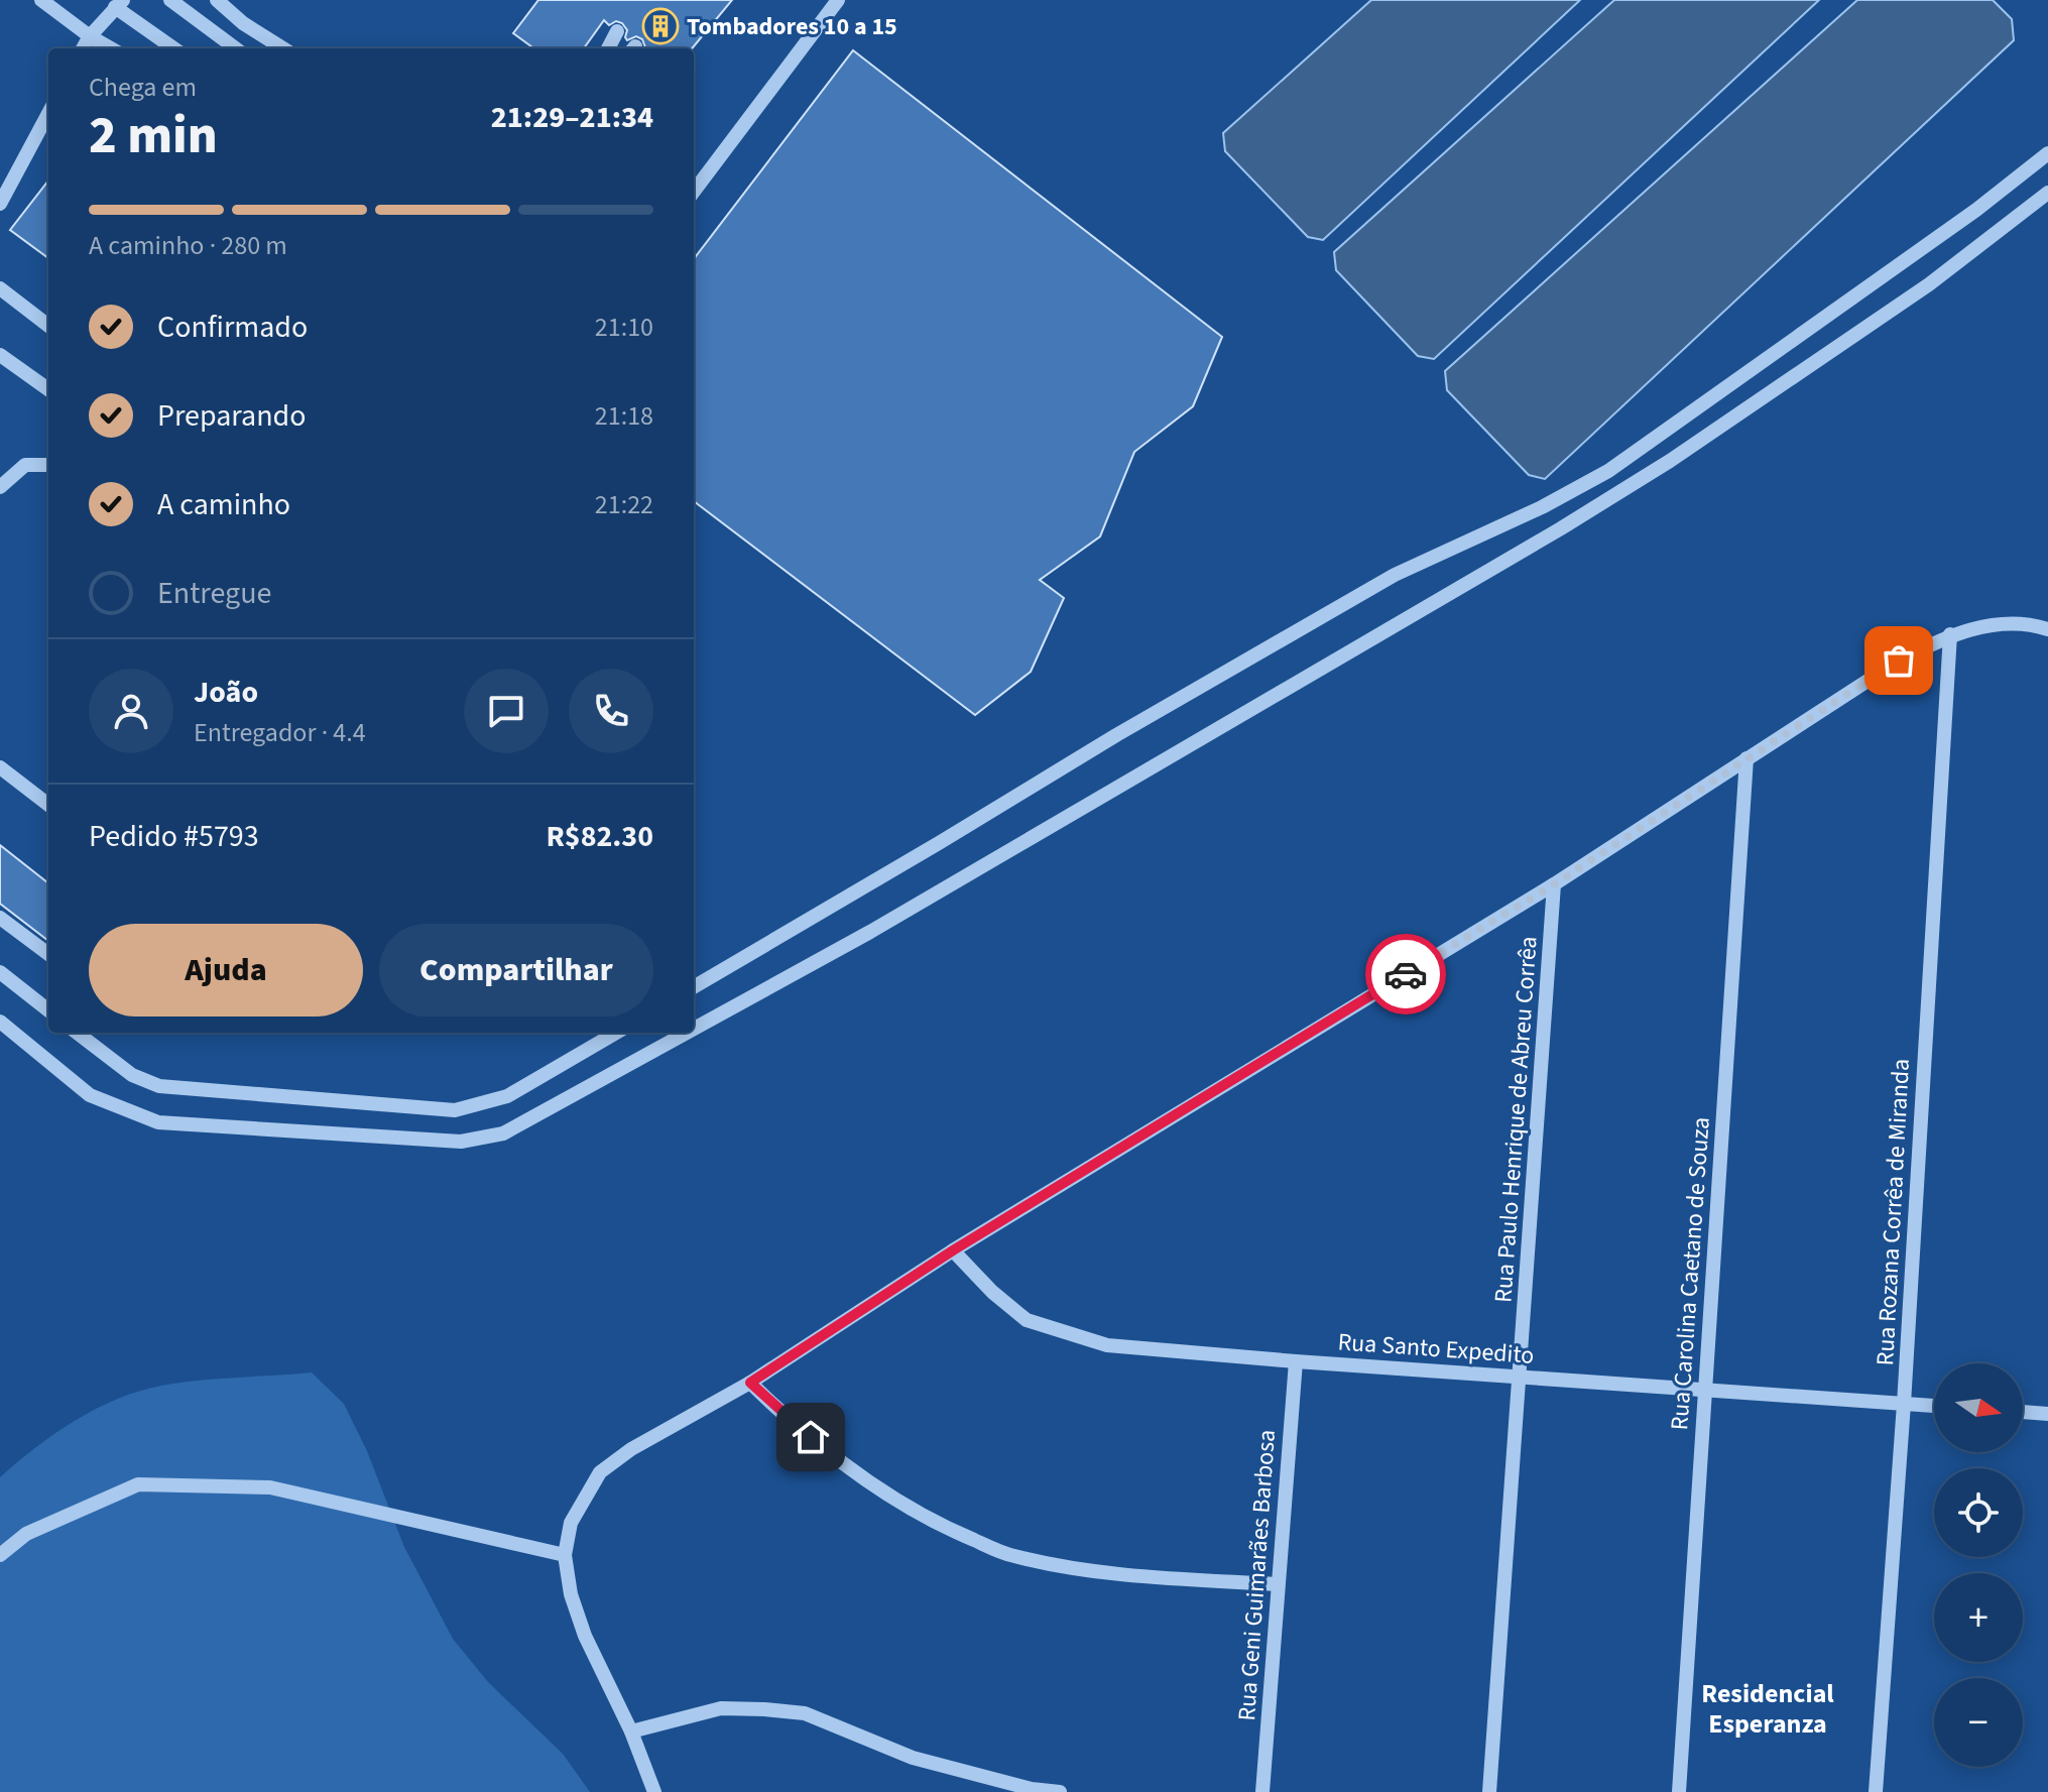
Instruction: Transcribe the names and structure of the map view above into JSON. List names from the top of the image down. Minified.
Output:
{"streets":{"street":["Rua Paulo Henrique de Abreu Corrêa","Rua Rozana Corrêa de Miranda","Rua Carolina Caetano de Souza","Rua Santo Expedito","Rua Geni Guimarães Barbosa"]},"crossings":[["Rua Paulo Henrique de Abreu Corrêa","Rua Santo Expedito"],["Rua Rozana Corrêa de Miranda","Rua Santo Expedito"],["Rua Carolina Caetano de Souza","Rua Santo Expedito"],["Rua Santo Expedito","Rua Geni Guimarães Barbosa"]],"districts":["Residencial Esperanza"],"places":{"building":["Tombadores 10 a 15"]},"north":"right","page":{"heading":["2 min","Chega em","21:29–21:34"],"panel":["João","Entregador · 4.4","Pedido #5793","R$82.30"],"bar":"A caminho · 280 m","list":[["Confirmado","21:10"],["Preparando","21:18"],["A caminho","21:22"],"Entregue"],"buttons":["Ajuda","Compartilhar"],"map_buttons":["+","−"]}}
